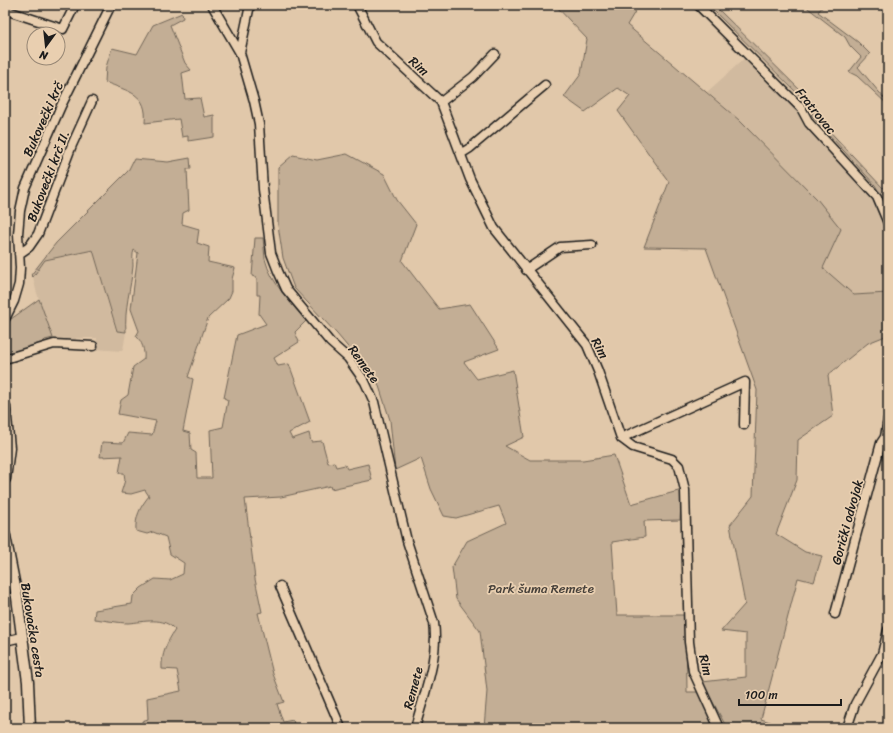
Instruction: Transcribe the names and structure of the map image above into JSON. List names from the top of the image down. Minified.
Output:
{"streets":{"main road":["Bukovačka cesta"],"street":["Rim","Fratrovac","Bukovečki krč","Bukovečki krč II.","Remete","Gorički odvojak"]},"crossings":[["Bukovečki krč","Bukovečki krč II."]],"parks":["Park šuma Remete"],"scale_bar":"100 m","north":"bottom"}
